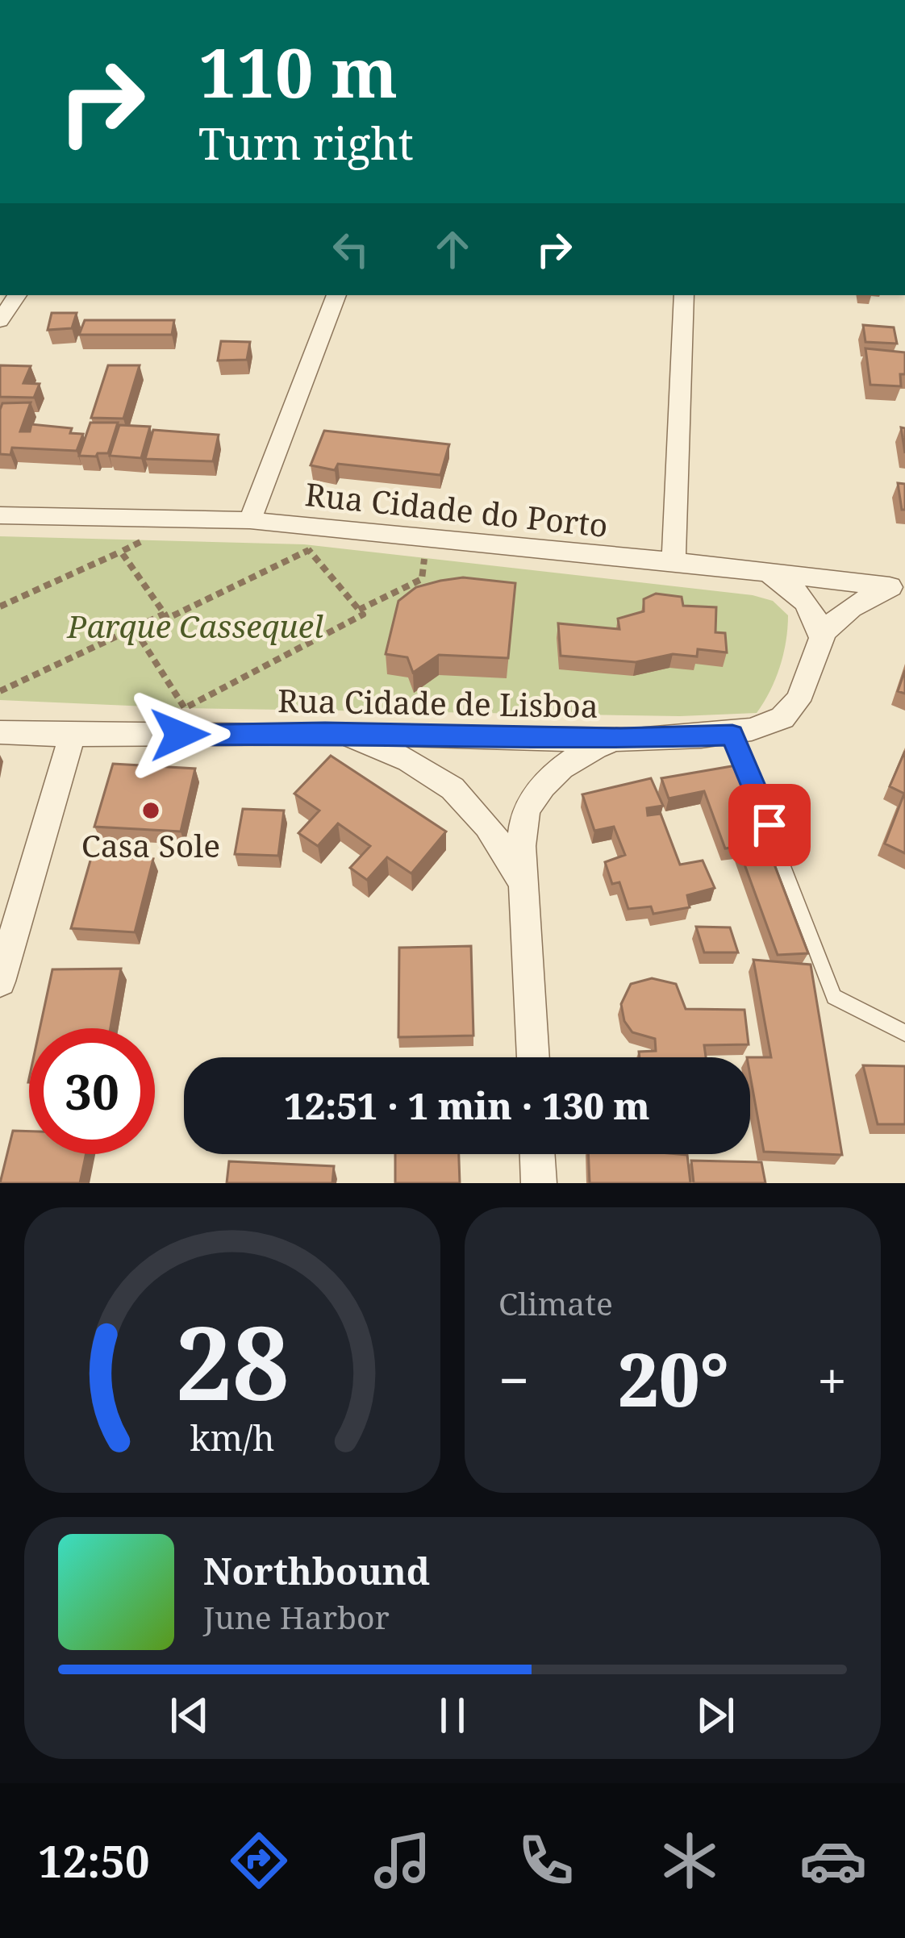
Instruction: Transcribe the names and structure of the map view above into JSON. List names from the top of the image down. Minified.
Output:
{"streets":{"street":["Rua Cidade do Porto","Rua Cidade de Lisboa"]},"crossings":[["Rua Cidade do Porto","Rua Cidade de Lisboa"]],"parks":["Parque Cassequel"],"places":["Casa Sole"],"page":{"turn":["110 m","Turn right"],"limit":"30","trip":"12:51 · 1 min · 130 m","tile":"Climate","heat":["−","20°","+"],"song":["Northbound","June Harbor"],"tabs":"12:50","gauge":["28","km/h"]}}
